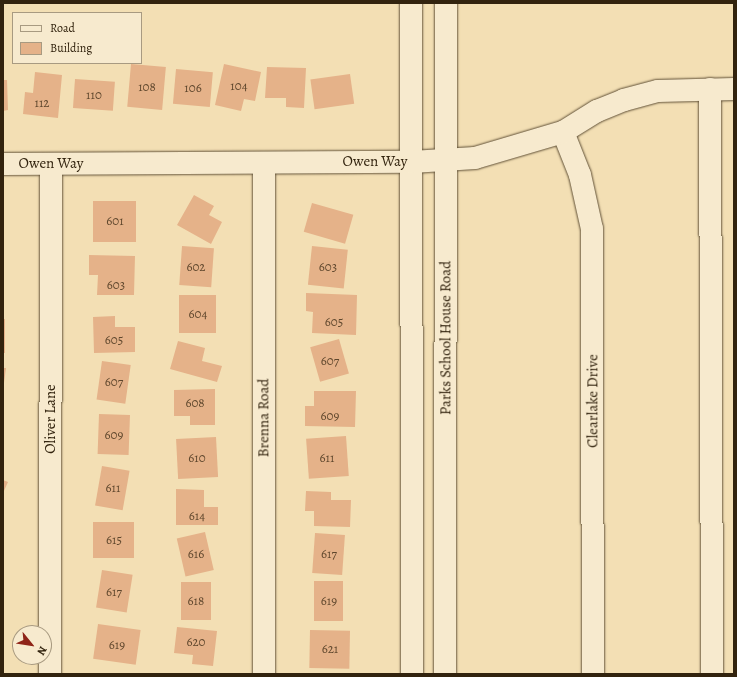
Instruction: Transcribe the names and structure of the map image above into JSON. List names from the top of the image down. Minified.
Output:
{"streets":{"street":["Owen Way","Parks School House Road","Clearlake Drive","Brenna Road","Oliver Lane"]},"crossings":[["Owen Way","Parks School House Road"],["Owen Way","Clearlake Drive"],["Owen Way","Brenna Road"],["Owen Way","Oliver Lane"]],"house_numbers":["104","108","106","110","112","601","602","603","603","604","605","605","607","607","608","609","609","610","611","611","614","615","616","617","617","618","619","620","619","621"],"legend":["Road","Building"],"north":"bottom right"}
